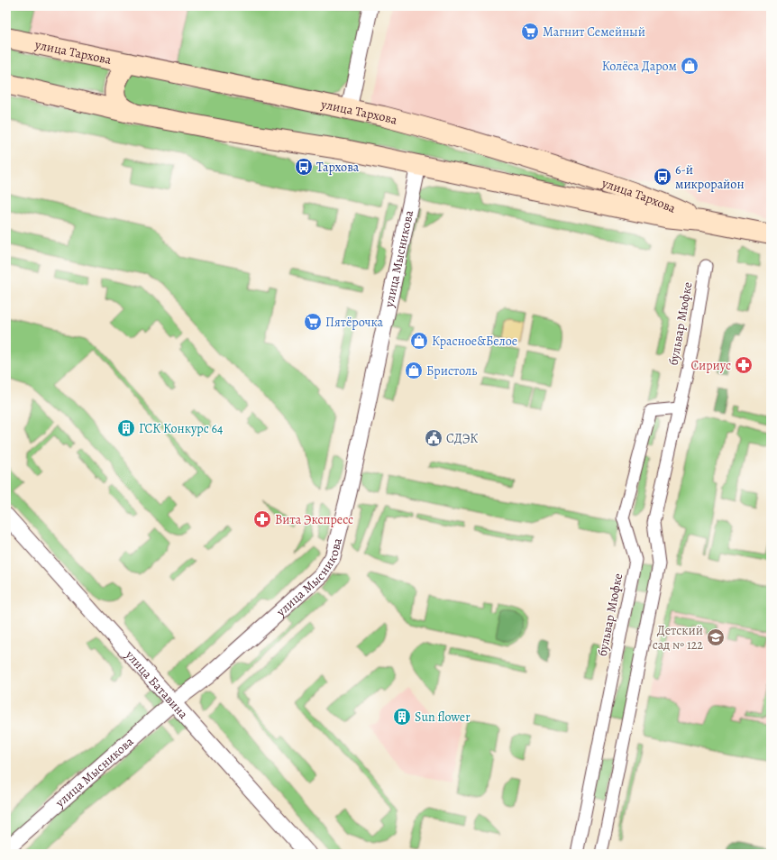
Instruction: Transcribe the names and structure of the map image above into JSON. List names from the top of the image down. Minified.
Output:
{"streets":{"main road":["улица Тархова"],"street":["улица Мысникова","бульвар Мюфке","улица Батавина"]},"crossings":[["улица Тархова","улица Мысникова"],["улица Мысникова","улица Батавина"]],"places":{"supermarket":["Магнит Семейный","Пятёрочка"],"shop":["Колёса Даром","Красное&Белое","Бристоль"],"bus stop":["Тархова","6-й микрорайон"],"pharmacy":["Сириус","Вита Экспресс"],"building":["ГСК Конкурс 64","Sun flower"],"public building":["СДЭК"],"school or university":["Детский сад № 122"]}}
